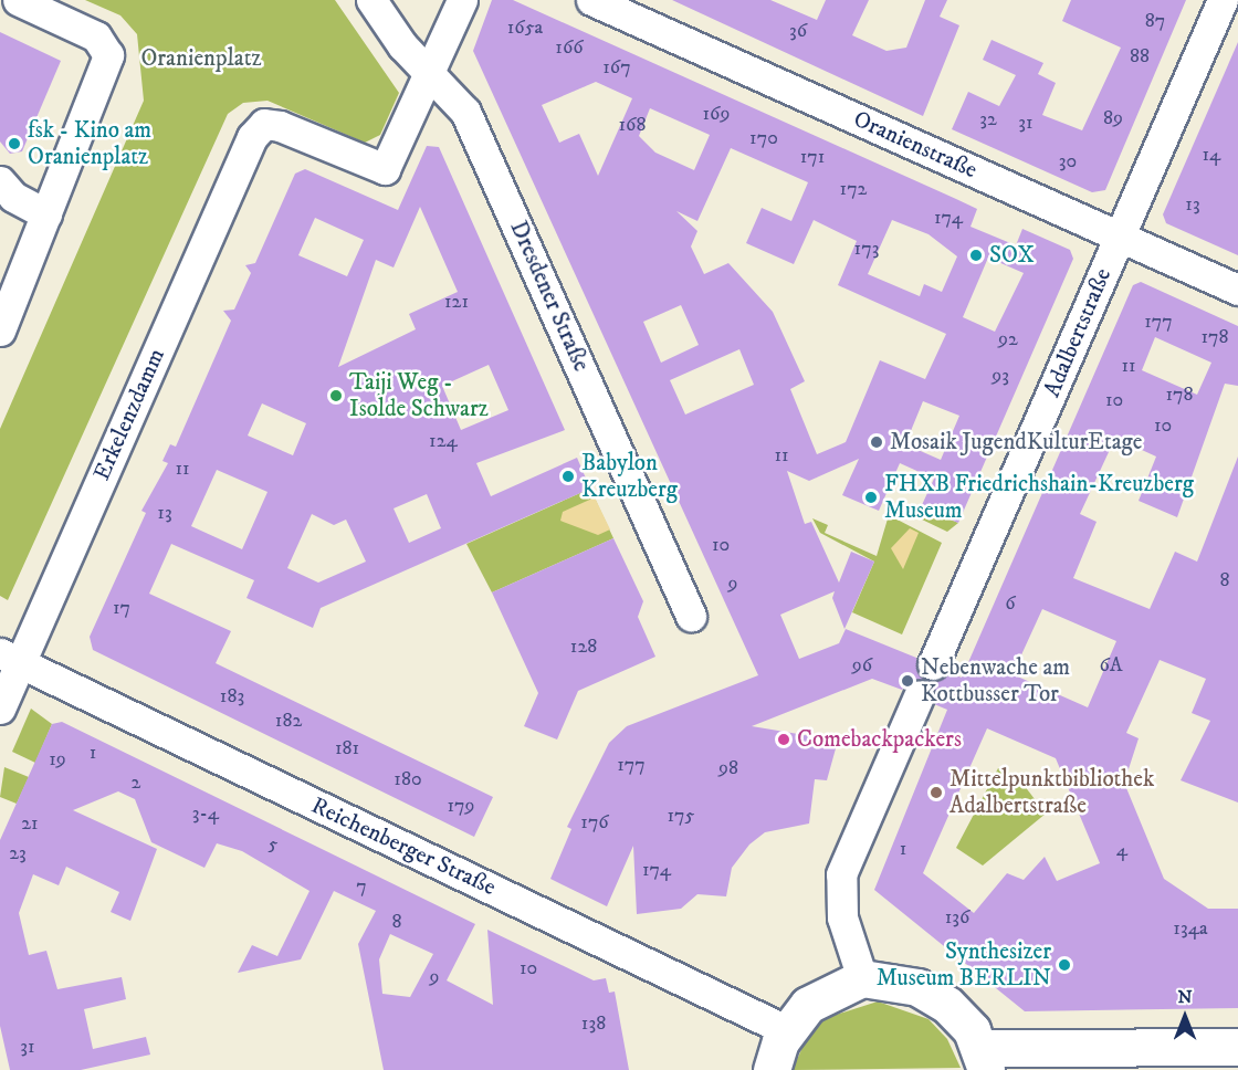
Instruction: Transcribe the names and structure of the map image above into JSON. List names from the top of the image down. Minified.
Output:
{"streets":{"street":["Oranienstraße","Dresdener Straße","Adalbertstraße","Erkelenzdamm","Reichenberger Straße"]},"crossings":[["Oranienstraße","Adalbertstraße"],["Dresdener Straße","Erkelenzdamm"],["Erkelenzdamm","Reichenberger Straße"]],"parks":["Oranienplatz"],"places":["fsk - Kino am Oranienplatz","SOX","Taiji Weg - Isolde Schwarz","Mosaik JugendKulturEtage","Babylon Kreuzberg","FHXB Friedrichshain-Kreuzberg Museum","Nebenwache am Kottbusser Tor","Comebackpackers","Mittelpunktbibliothek Adalbertstraße","Synthesizer Museum BERLIN"],"house_numbers":["87","165a","36","166","88","167","169","89","32","31","168","170","14","171","30","172","13","174","173","121","177","178","92","11","93","178","10","10","124","11","11","13","10","8","9","6","17","128","96","6A","183","182","181","1","19","177","98","180","2","179","3-4","175","176","21","5","1","4","23","174","7","136","8","134a","10","9","138","31"],"north":"top"}
